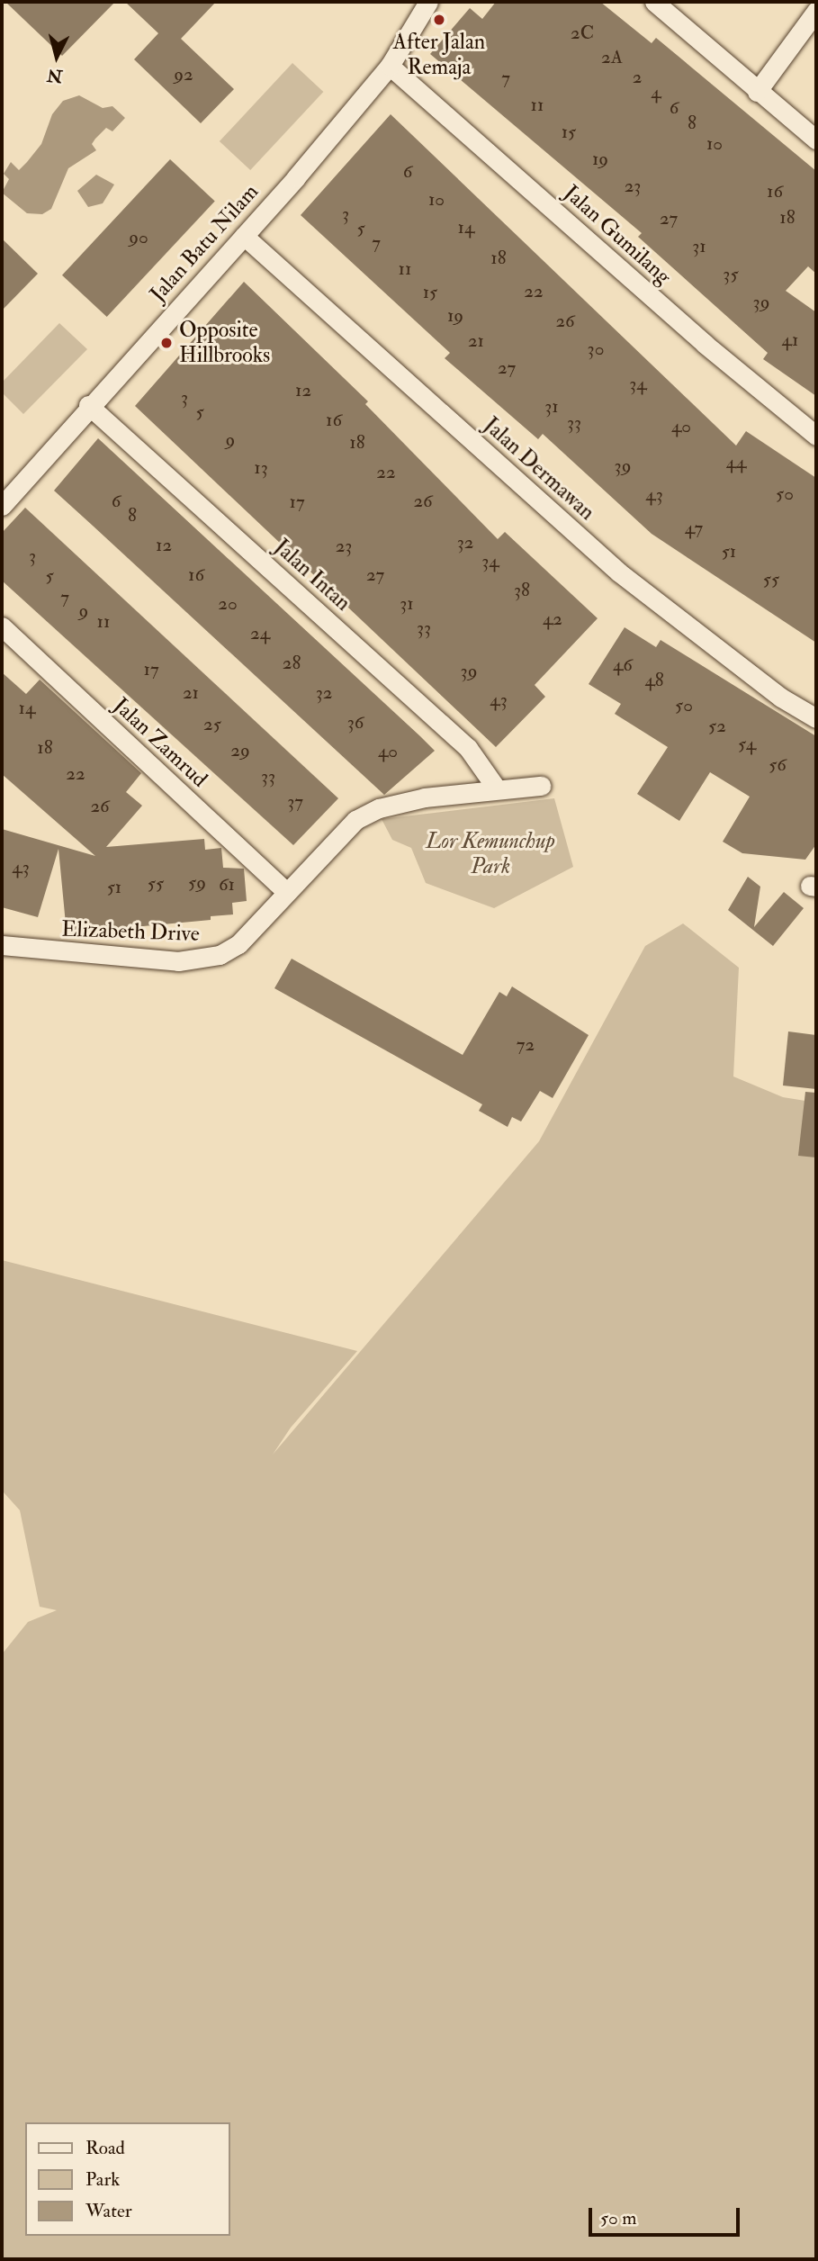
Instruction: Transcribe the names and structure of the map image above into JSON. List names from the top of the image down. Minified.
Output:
{"streets":{"street":["Jalan Gumilang","Jalan Batu Nilam","Jalan Dermawan","Jalan Intan","Jalan Zamrud","Elizabeth Drive"]},"crossings":[["Jalan Gumilang","Jalan Batu Nilam"],["Jalan Batu Nilam","Jalan Dermawan"],["Jalan Batu Nilam","Jalan Intan"],["Jalan Intan","Elizabeth Drive"],["Jalan Zamrud","Elizabeth Drive"]],"parks":["Lor Kemunchup Park"],"places":["After Jalan Remaja","Opposite Hillbrooks"],"house_numbers":["2C","2A","92","2","7","4","11","6","8","15","10","19","6","23","16","10","3","18","27","14","5","90","7","31","18","11","35","22","15","39","19","26","41","21","30","27","34","12","3","31","5","16","33","40","9","18","44","39","13","22","50","43","6","26","17","8","47","32","12","23","51","3","34","16","27","5","55","38","7","20","31","9","42","11","33","24","28","46","17","39","48","21","32","43","50","14","36","25","52","54","18","29","40","56","22","33","37","26","43","59","55","61","51","72"],"legend":["Road","Park","Water"],"scale_bar":"50 m","north":"bottom"}
